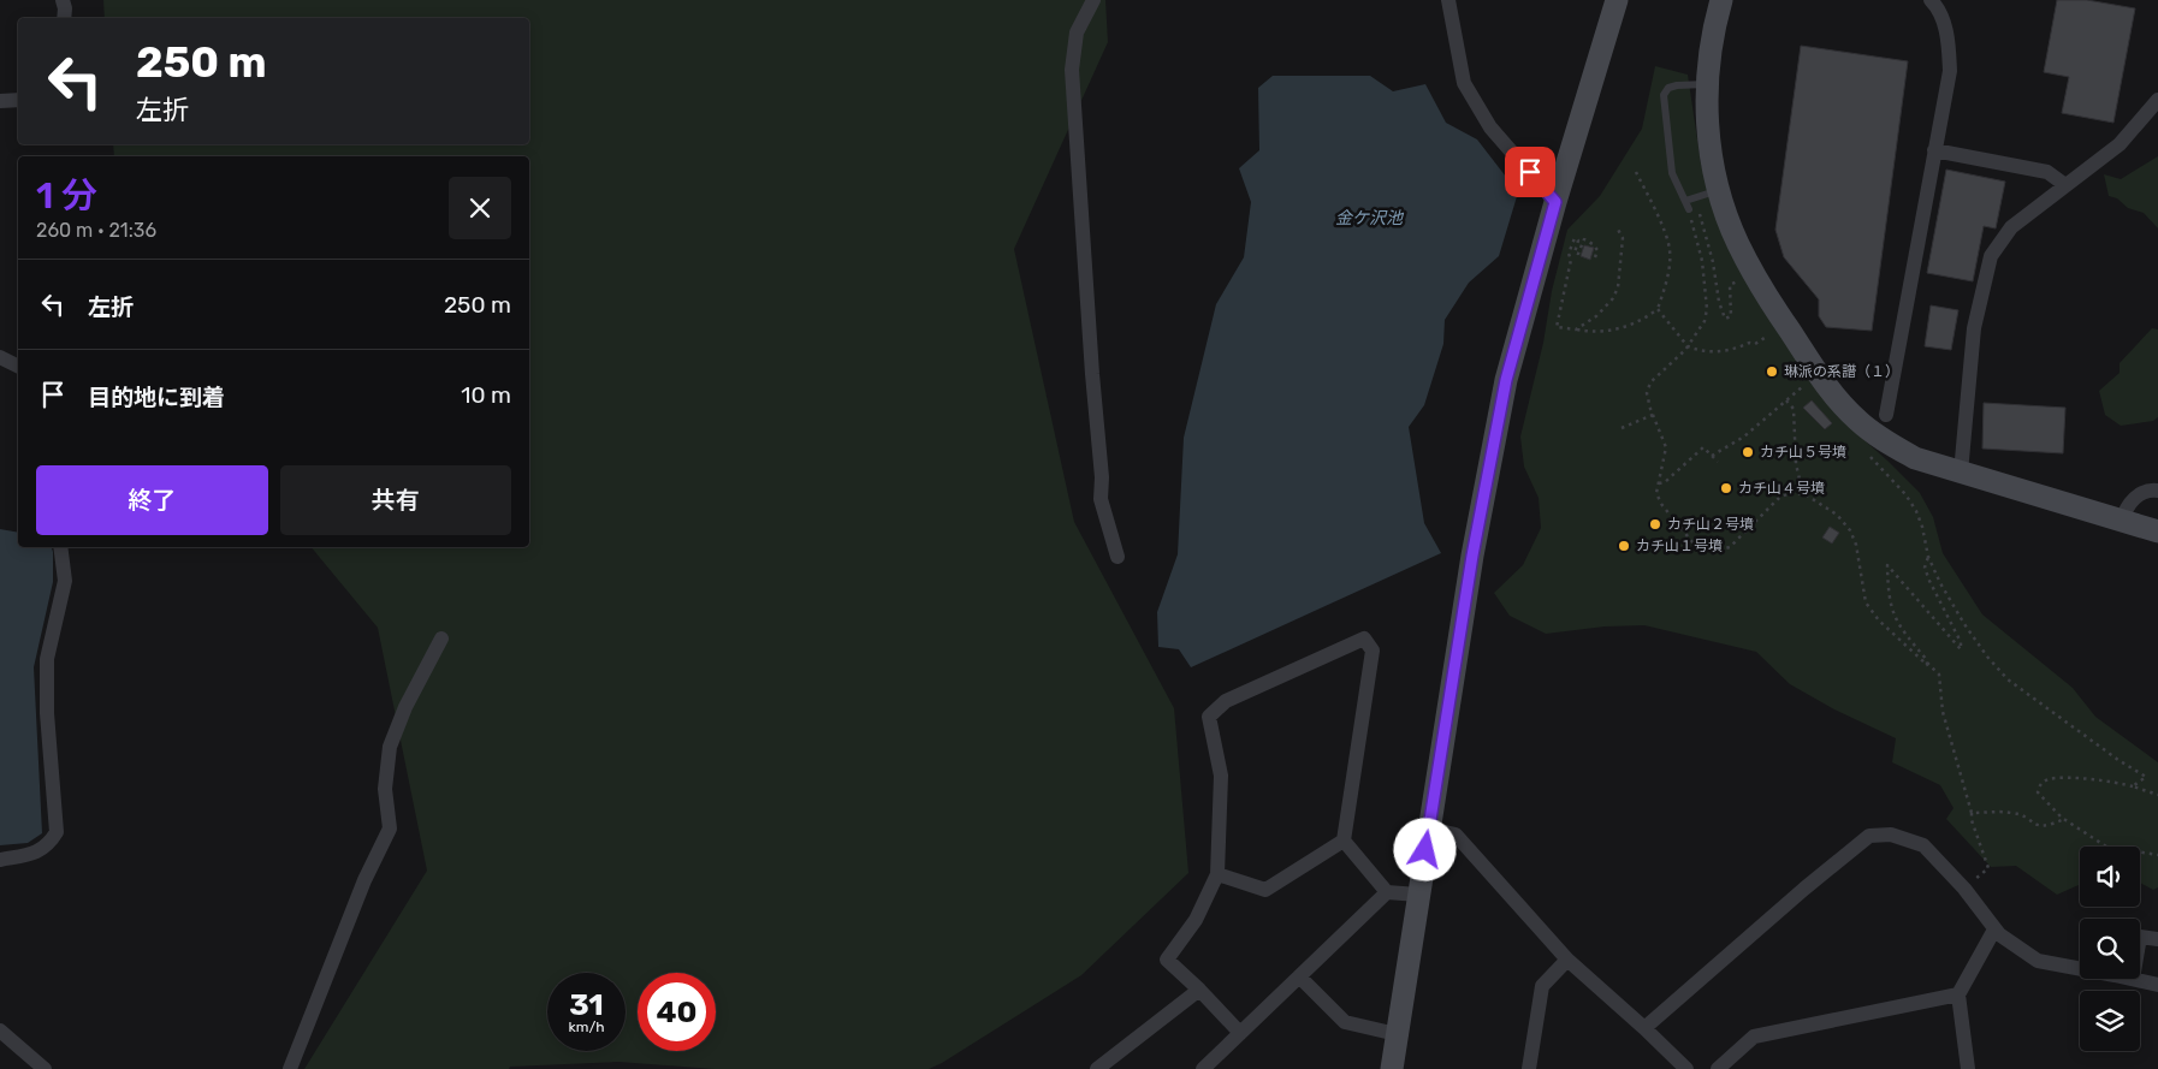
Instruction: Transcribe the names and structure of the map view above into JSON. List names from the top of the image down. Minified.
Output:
{"water":["金ケ沢池"],"places":["琳派の系譜（１）","カチ山５号墳","カチ山４号墳","カチ山２号墳","カチ山１号墳"],"page":{"turn":["250 m","左折"],"heading":["1 分","260 m · 21:36"],"list":[{"name":"左折","value":"250 m"},{"name":"目的地に到着","value":"10 m"}],"buttons":["終了","共有"],"speed":"31 km/h","limit":"40"}}
